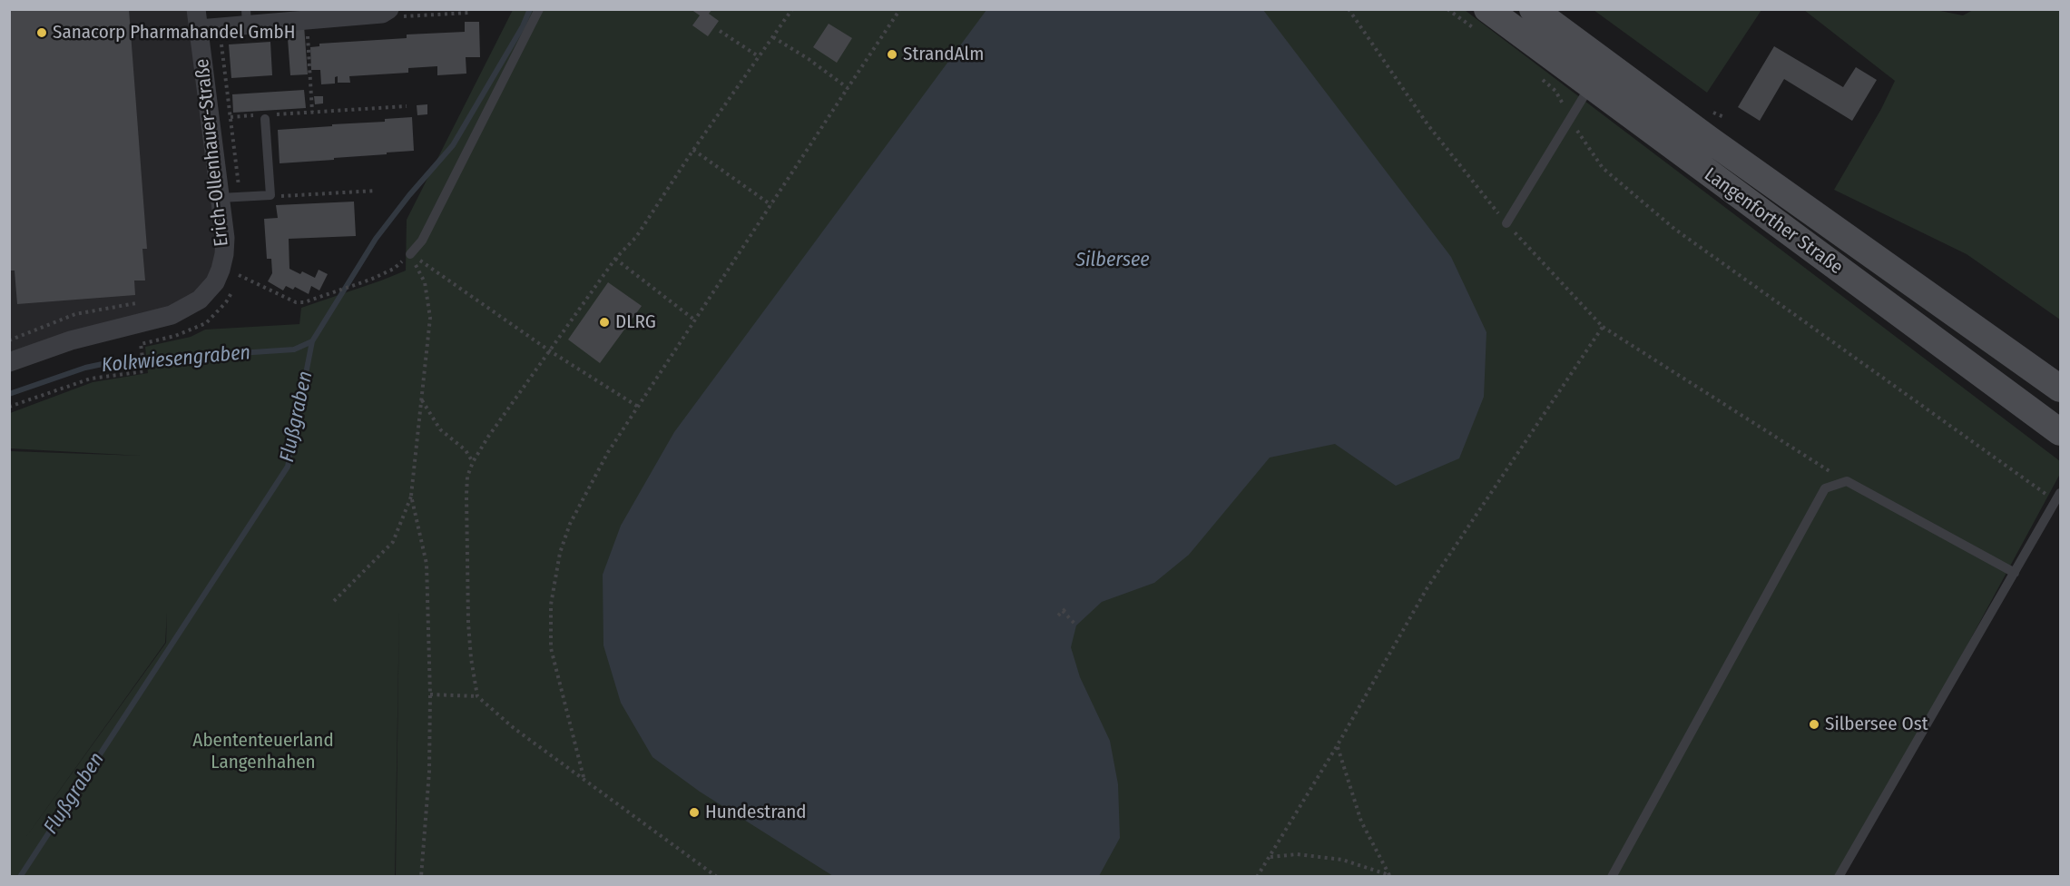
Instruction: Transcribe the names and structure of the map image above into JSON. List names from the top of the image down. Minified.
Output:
{"streets":{"main road":["Langenforther Straße"],"street":["Erich-Ollenhauer-Straße"]},"water":["Silbersee","Kolkwiesengraben","Flußgraben"],"parks":["Abententeuerland Langenhahen"],"places":["Sanacorp Pharmahandel GmbH","StrandAlm","DLRG","Silbersee Ost","Hundestrand"]}
